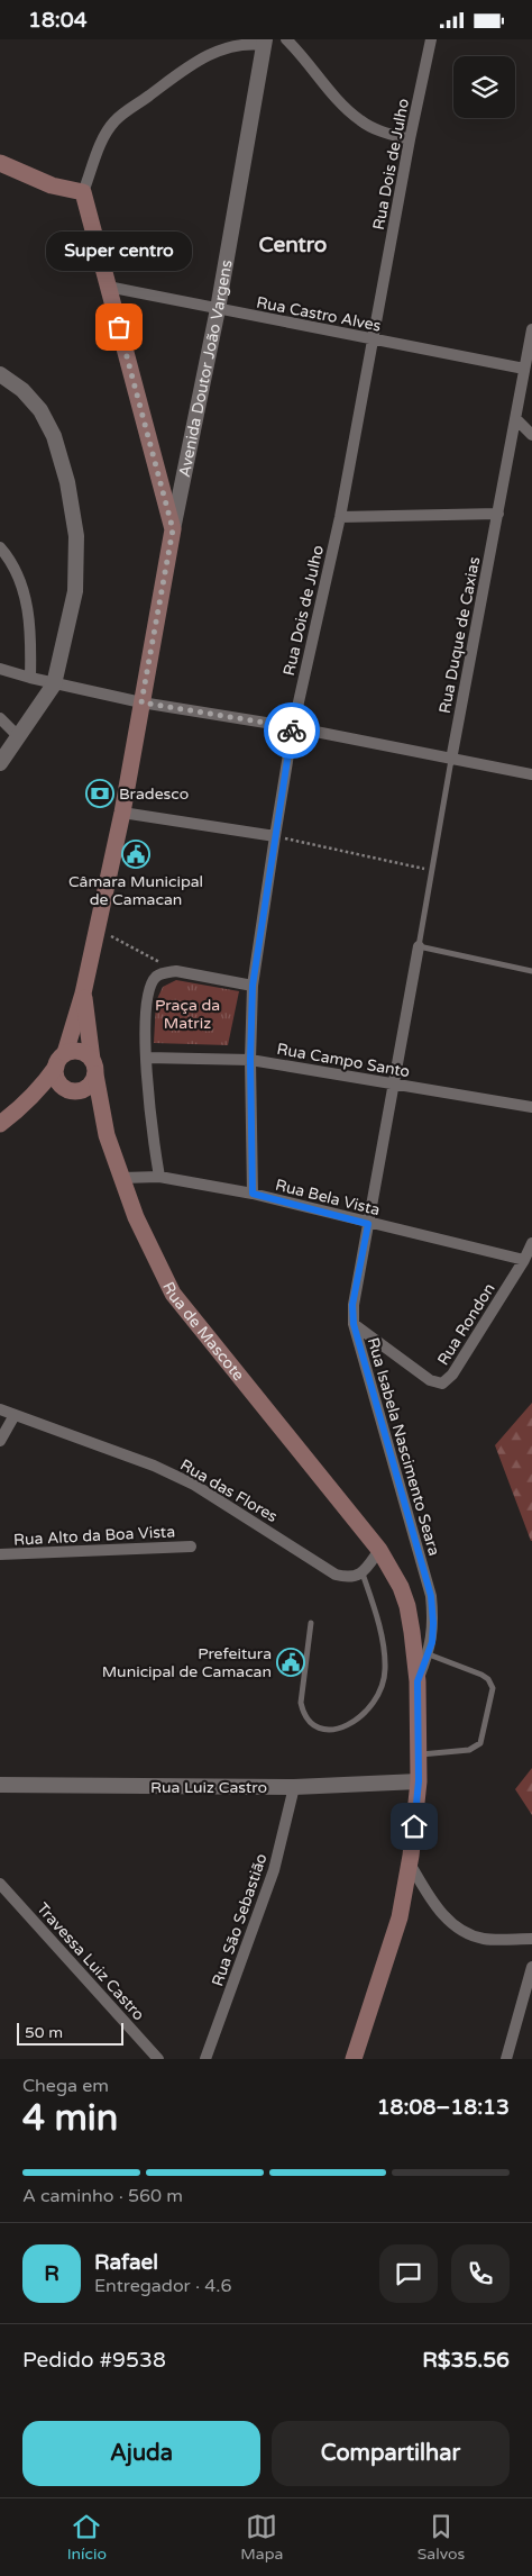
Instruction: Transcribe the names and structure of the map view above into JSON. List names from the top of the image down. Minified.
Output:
{"streets":{"main road":["Avenida Doutor João Vargens","Rua de Mascote"],"street":["Rua Dois de Julho","Rua Castro Alves","Rua Duque de Caxias","Rua Campo Santo","Rua Bela Vista","Rua Rondon","Rua Isabela Nascimento Seara","Rua das Flores","Rua Alto da Boa Vista","Rua Luiz Castro","Rua São Sebastião","Travessa Luiz Castro"]},"crossings":[["Rua Dois de Julho","Rua Castro Alves"],["Rua Dois de Julho","Rua Campo Santo"],["Rua Dois de Julho","Rua Bela Vista"],["Rua Castro Alves","Avenida Doutor João Vargens"],["Rua Castro Alves","Rua Duque de Caxias"],["Avenida Doutor João Vargens","Rua de Mascote"],["Rua Duque de Caxias","Rua Isabela Nascimento Seara"],["Rua Campo Santo","Rua Isabela Nascimento Seara"],["Rua Bela Vista","Rua Rondon"],["Rua Bela Vista","Rua de Mascote"],["Rua Bela Vista","Rua Isabela Nascimento Seara"],["Rua Rondon","Rua Isabela Nascimento Seara"],["Rua de Mascote","Rua Isabela Nascimento Seara"],["Rua de Mascote","Rua Luiz Castro"],["Rua Luiz Castro","Rua São Sebastião"]],"districts":["Centro"],"parks":["Praça da Matriz"],"places":{"other":["Super centro"],"bank":["Bradesco"],"public building":["Câmara Municipal de Camacan","Prefeitura Municipal de Camacan"]},"scale_bar":"50 m","page":{"status":"18:04","bubble":"Super centro","scale":"50 m","heading":["4 min","Chega em","18:08–18:13"],"panel":["Rafael","Entregador · 4.6","Pedido #9538","R$35.56"],"bar":"A caminho · 560 m","round":"R","buttons":["Ajuda","Compartilhar"],"tabs":["Início","Mapa","Salvos"]}}
